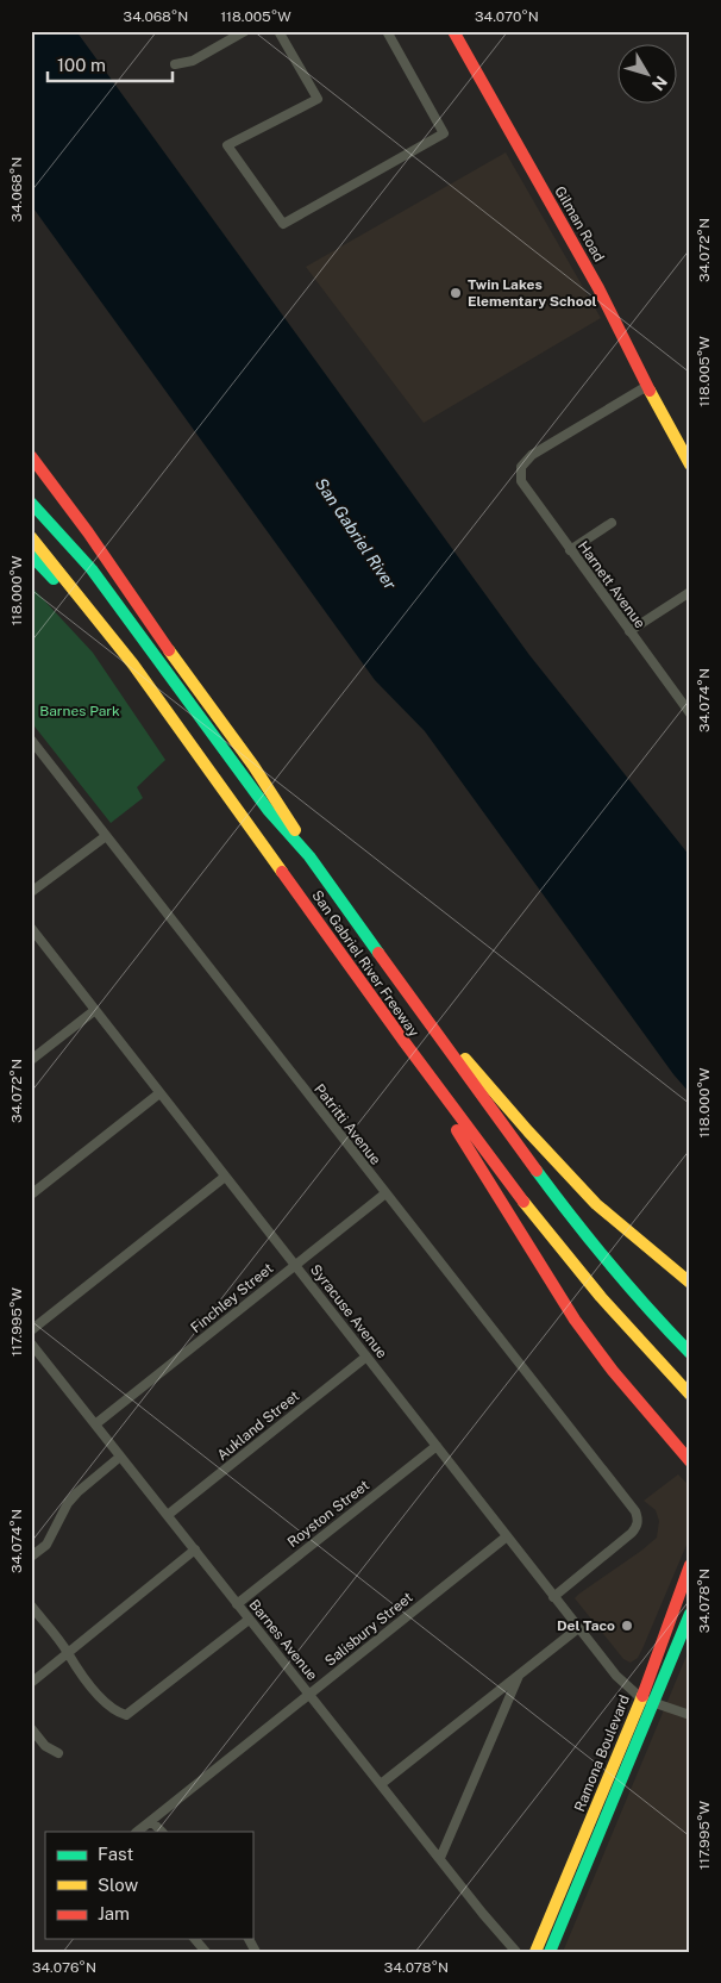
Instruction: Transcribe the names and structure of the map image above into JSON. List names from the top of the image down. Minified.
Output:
{"streets":{"main road":["Gilman Road","San Gabriel River Freeway","Ramona Boulevard"],"street":["Harnett Avenue","Patritti Avenue","Finchley Street","Syracuse Avenue","Aukland Street","Royston Street","Salisbury Street","Barnes Avenue"]},"crossings":[["Gilman Road","Harnett Avenue"],["Patritti Avenue","Finchley Street"],["Patritti Avenue","Syracuse Avenue"],["Finchley Street","Syracuse Avenue"],["Finchley Street","Barnes Avenue"],["Syracuse Avenue","Aukland Street"],["Syracuse Avenue","Royston Street"],["Syracuse Avenue","Salisbury Street"],["Syracuse Avenue","Ramona Boulevard"],["Aukland Street","Barnes Avenue"],["Royston Street","Barnes Avenue"],["Salisbury Street","Barnes Avenue"]],"water":["San Gabriel River"],"parks":["Barnes Park"],"places":["Twin Lakes Elementary School","Del Taco"],"legend":["Fast","Slow","Jam"],"scale_bar":"100 m","north":"bottom right","coordinates":["34.068°N","118.005°W","34.070°N","34.072°N","118.000°W","34.074°N","117.995°W","34.078°N","34.076°N"]}
